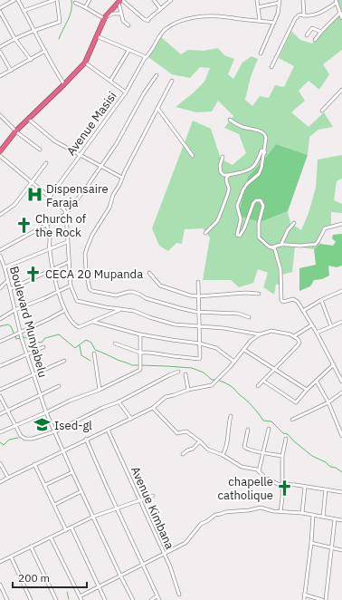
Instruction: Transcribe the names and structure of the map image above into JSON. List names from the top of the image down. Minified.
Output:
{"streets":{"street":["Avenue Masisi","Boulevard Munyabelu","Avenue Kimbana"]},"places":{"hospital":["Dispensaire Faraja"],"church":["Church of the Rock","CECA 20 Mupanda","chapelle catholique"],"school or university":["Ised-gl"]},"scale_bar":"200 m"}
